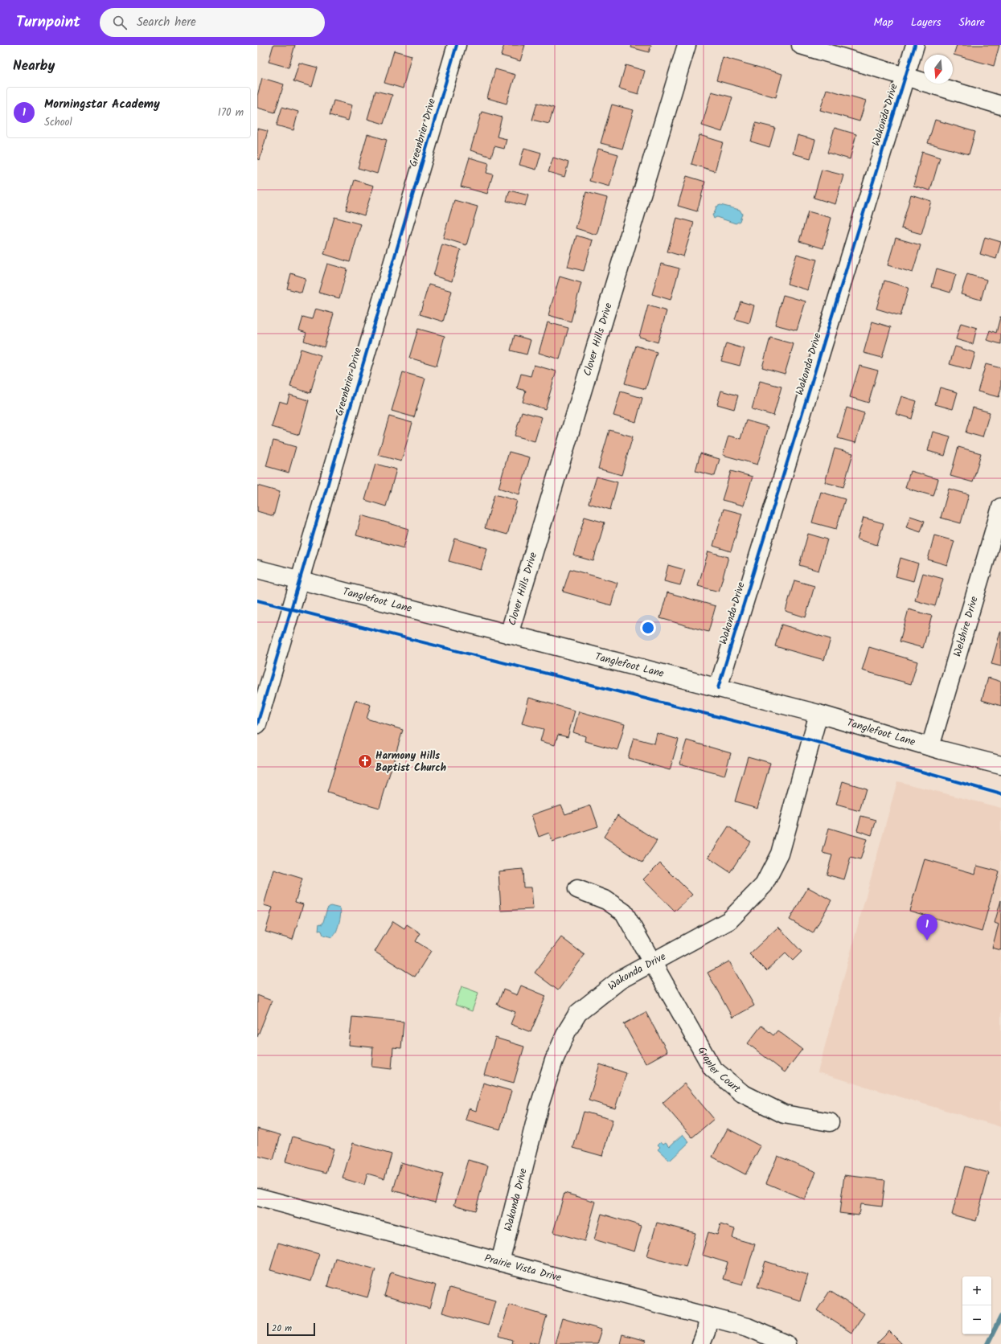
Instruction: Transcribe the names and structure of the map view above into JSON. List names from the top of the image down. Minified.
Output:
{"streets":{"street":["Wakonda Drive","Greenbrier Drive","Clover Hills Drive","Tanglefoot Lane","Welshire Drive","Grapler Court","Prairie Vista Drive"]},"crossings":[["Wakonda Drive","Tanglefoot Lane"],["Wakonda Drive","Grapler Court"],["Wakonda Drive","Prairie Vista Drive"],["Greenbrier Drive","Tanglefoot Lane"],["Clover Hills Drive","Tanglefoot Lane"],["Tanglefoot Lane","Welshire Drive"]],"places":{"church":["Harmony Hills Baptist Church"]},"scale_bar":"20 m","north":"bottom","page":{"header":"Turnpoint","search":"Search here","nav":["Map","Layers","Share"],"heading":"Nearby","list":[{"mark":"1","name":"Morningstar Academy","note":"School","value":"170 m"}],"pins":"1","map_buttons":["+","−"],"scale":"20 m"}}
